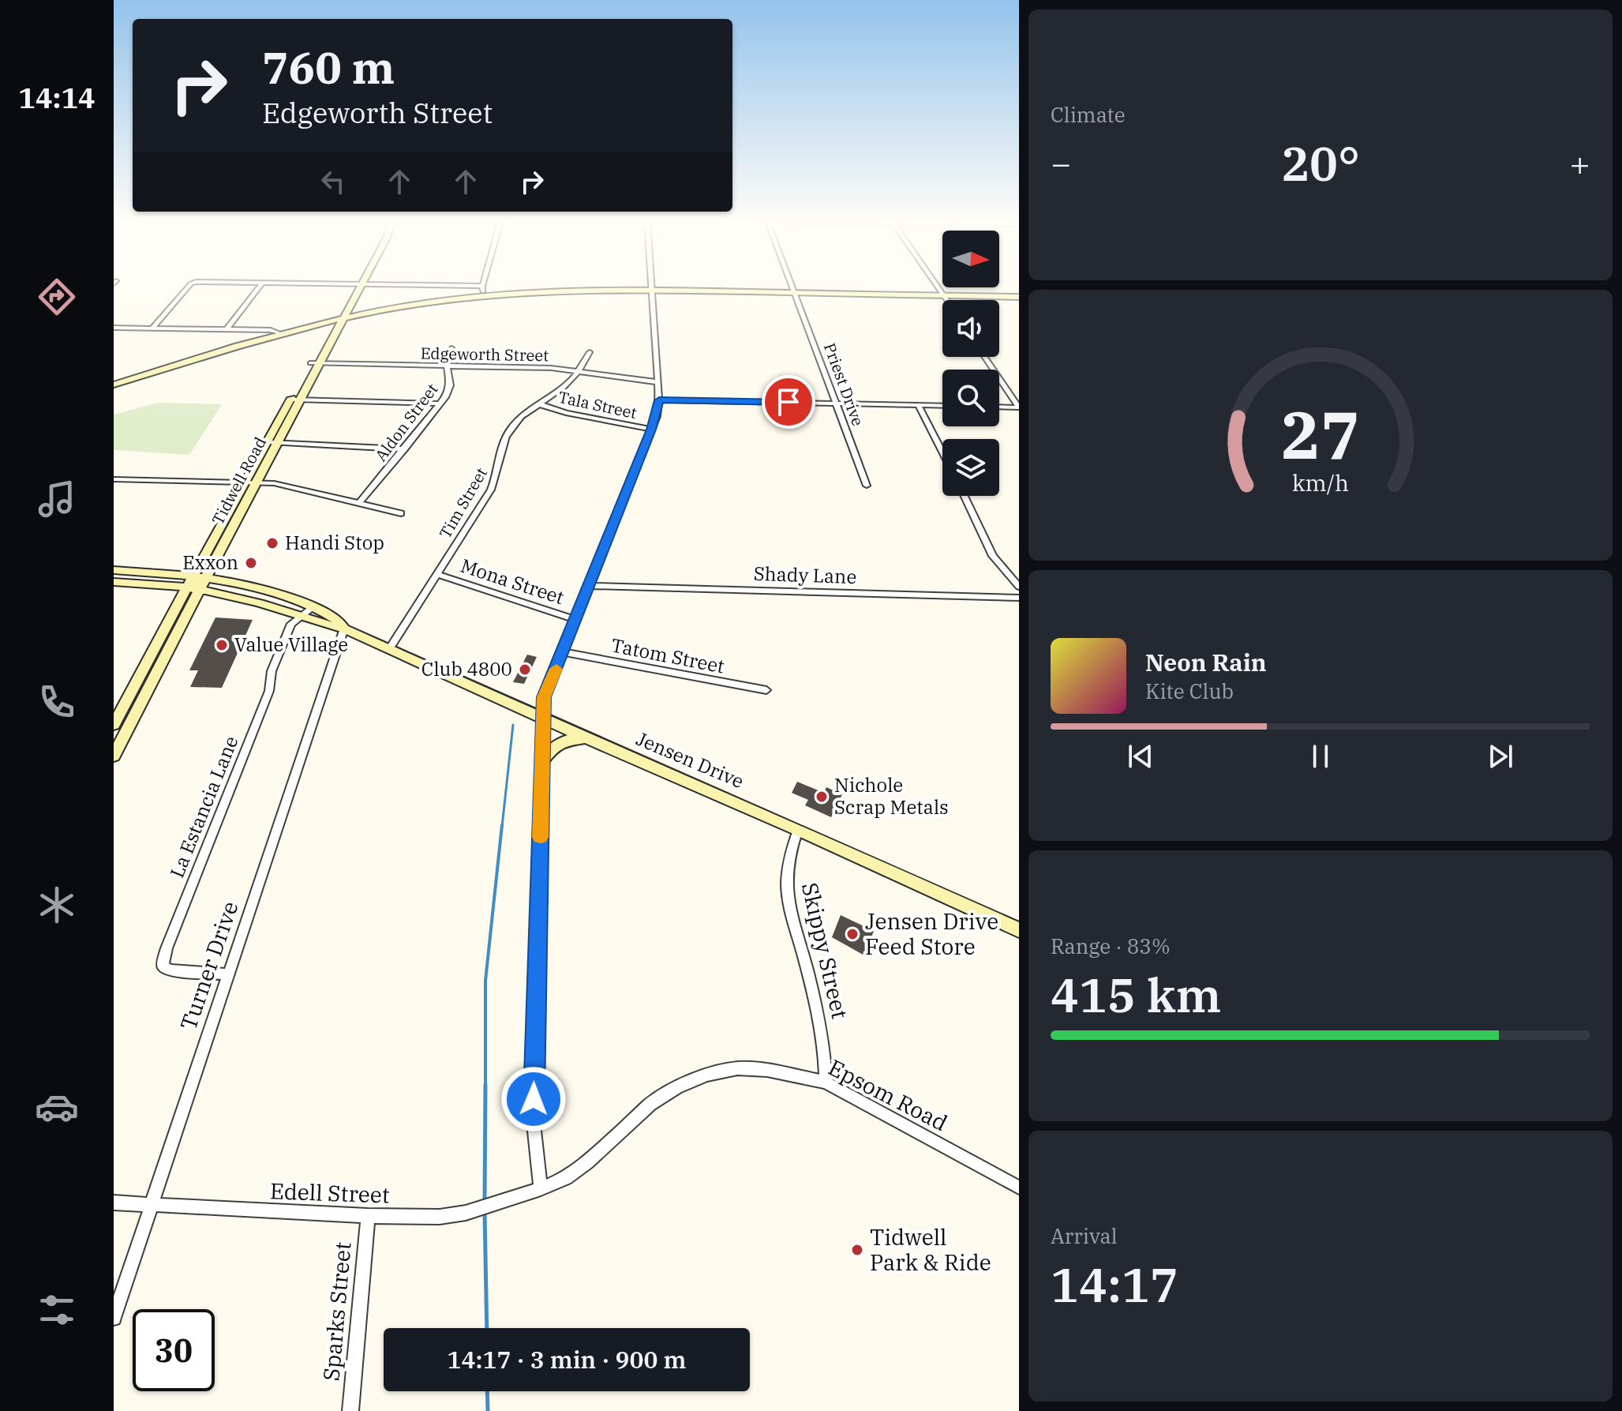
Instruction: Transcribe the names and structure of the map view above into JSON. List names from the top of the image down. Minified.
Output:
{"streets":{"main road":["Tidwell Road","Jensen Drive"],"street":["Edgeworth Street","Priest Drive","Tala Street","Aldon Street","Tim Street","Shady Lane","Mona Street","Tatom Street","La Estancia Lane","Skippy Street","Turner Drive","Epsom Road","Edell Street","Sparks Street"]},"crossings":[["Edgeworth Street","Aldon Street"],["Edgeworth Street","Tidwell Road"],["Edgeworth Street","Tim Street"],["Tala Street","Tim Street"],["Tidwell Road","Jensen Drive"],["Tim Street","Mona Street"],["Tim Street","Jensen Drive"],["Jensen Drive","La Estancia Lane"],["Jensen Drive","Skippy Street"],["Jensen Drive","Turner Drive"],["La Estancia Lane","Turner Drive"],["Skippy Street","Epsom Road"],["Turner Drive","Edell Street"],["Epsom Road","Edell Street"],["Edell Street","Sparks Street"]],"places":["Handi Stop","Exxon","Value Village","Club 4800","Nichole Scrap Metals","Jensen Drive Feed Store","Tidwell Park & Ride"],"north":"right","page":{"tabs":"14:14","tile":["Climate",["Range · 83%","415 km"],["Arrival","14:17"]],"turn":["760 m","Edgeworth Street"],"heat":["−","20°","+"],"song":["Neon Rain","Kite Club"],"limit":"30","trip":"14:17 · 3 min · 900 m","gauge":["27","km/h"]}}
